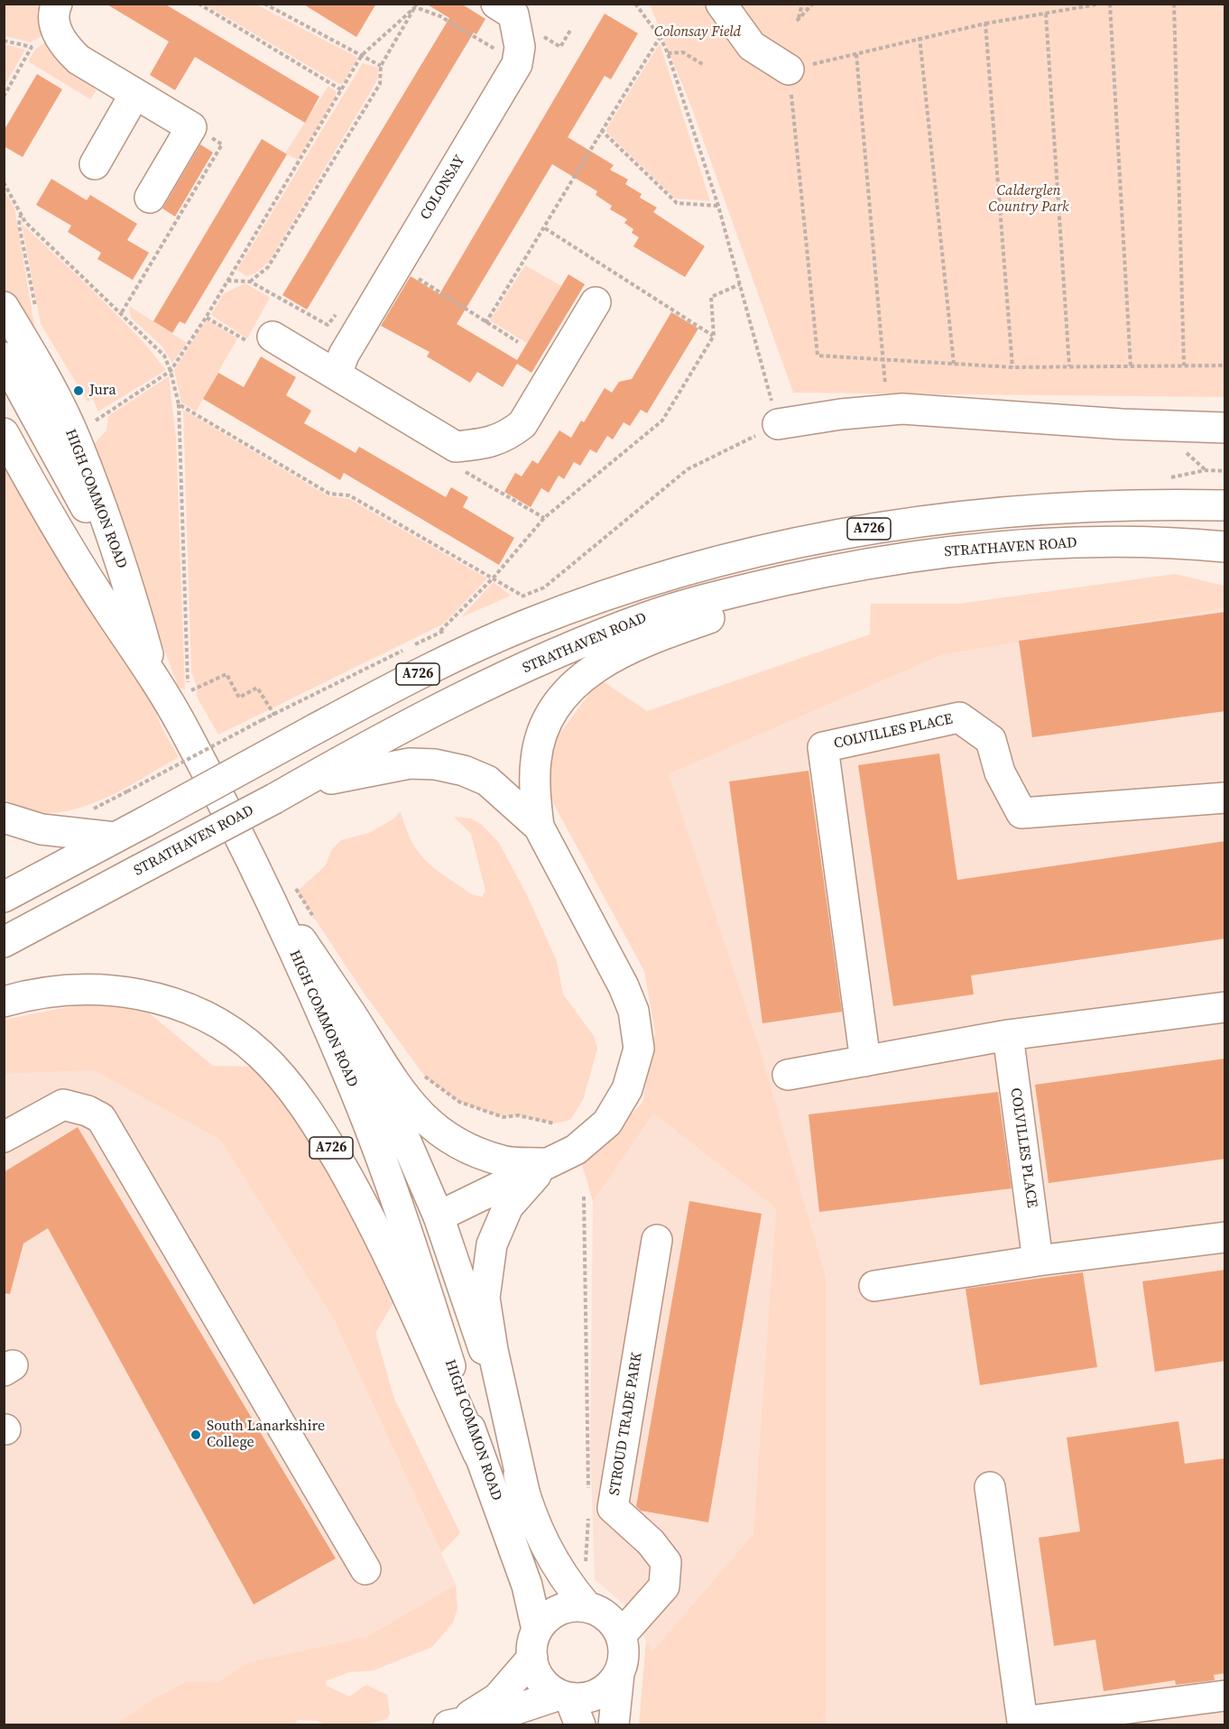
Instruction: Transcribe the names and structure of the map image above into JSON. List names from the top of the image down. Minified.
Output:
{"streets":{"street":["COLONSAY","HIGH COMMON ROAD","A726","STRATHAVEN ROAD","COLVILLES PLACE","STROUD TRADE PARK"]},"crossings":[["HIGH COMMON ROAD","A726"],["HIGH COMMON ROAD","STROUD TRADE PARK"],["A726","STRATHAVEN ROAD"]],"parks":["Colonsay Field","Calderglen Country Park"],"places":["Jura","South Lanarkshire College"]}
